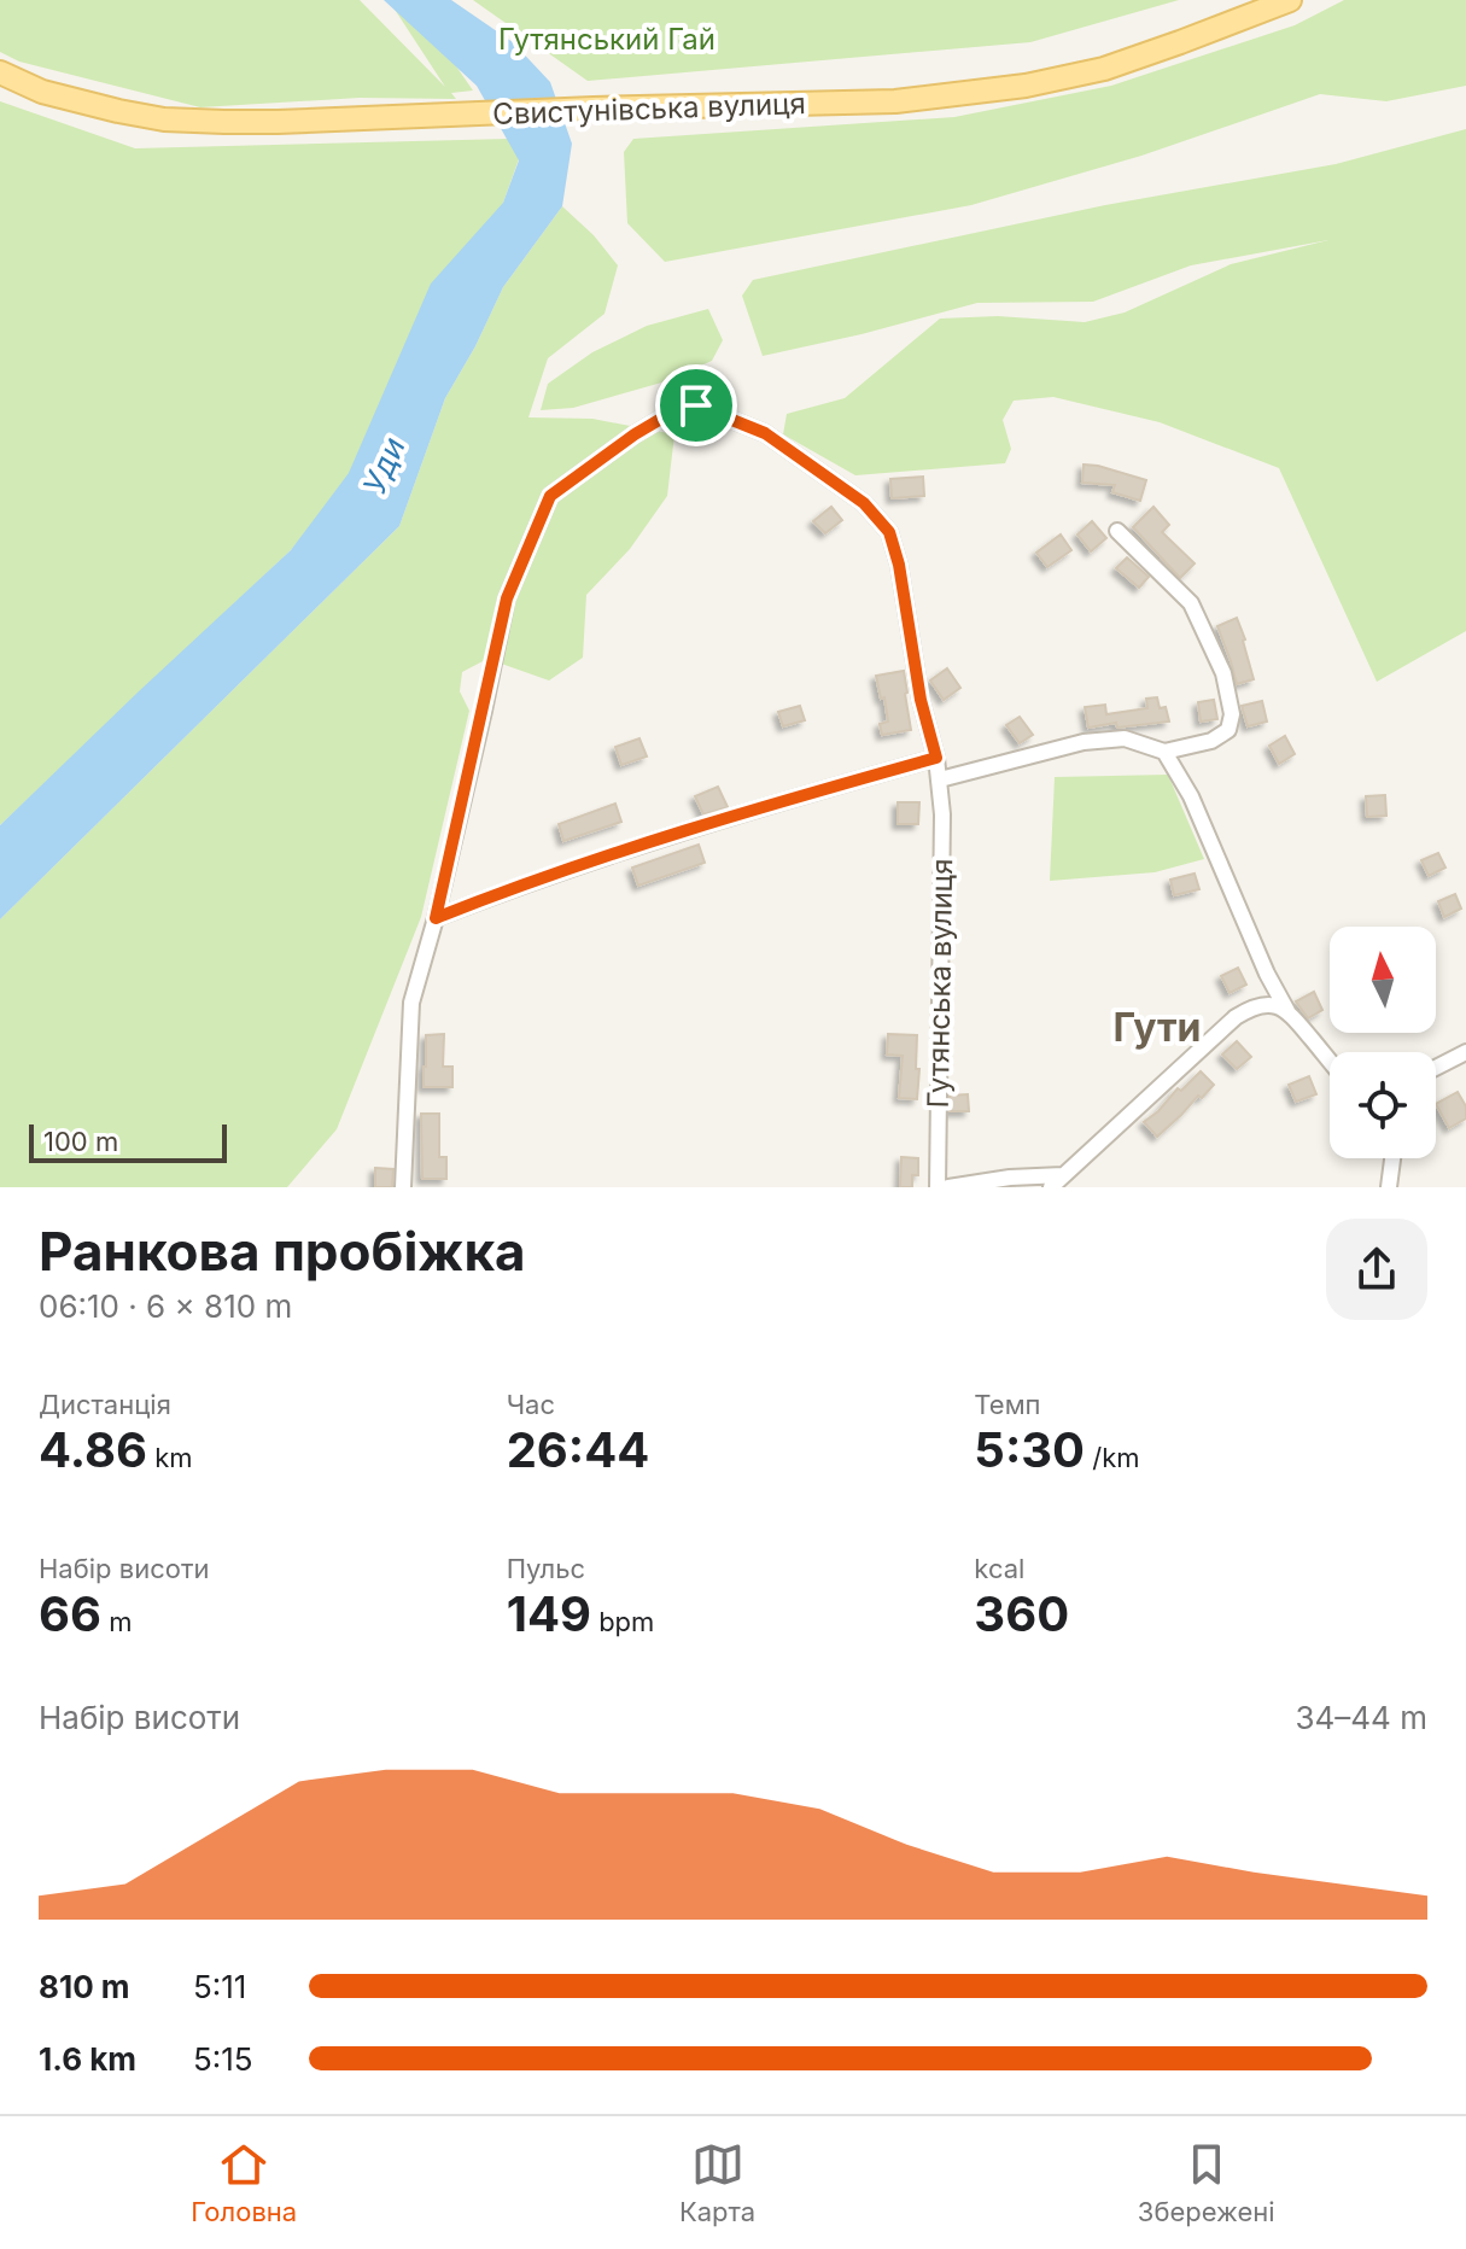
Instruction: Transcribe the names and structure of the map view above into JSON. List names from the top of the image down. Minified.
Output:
{"streets":{"main road":["Свистунівська вулиця"],"street":["Гутянська вулиця"]},"districts":["Гути"],"water":["Уди"],"parks":["Гутянський Гай"],"scale_bar":"100 m","north":"top","page":{"scale":"100 m","heading":["Ранкова пробіжка","06:10 · 6 × 810 m"],"stats":[["Дистанція","4.86 km"],["Час","26:44"],["Темп","5:30 /km"],["Набір висоти","66 m"],["Пульс","149 bpm"],["kcal","360"]],"chart":["Набір висоти","34–44 m"],"list":[{"name":"810 m","note":"5:11"},{"name":"1.6 km","note":"5:15"}],"tabs":["Головна","Карта","Збережені"]}}
